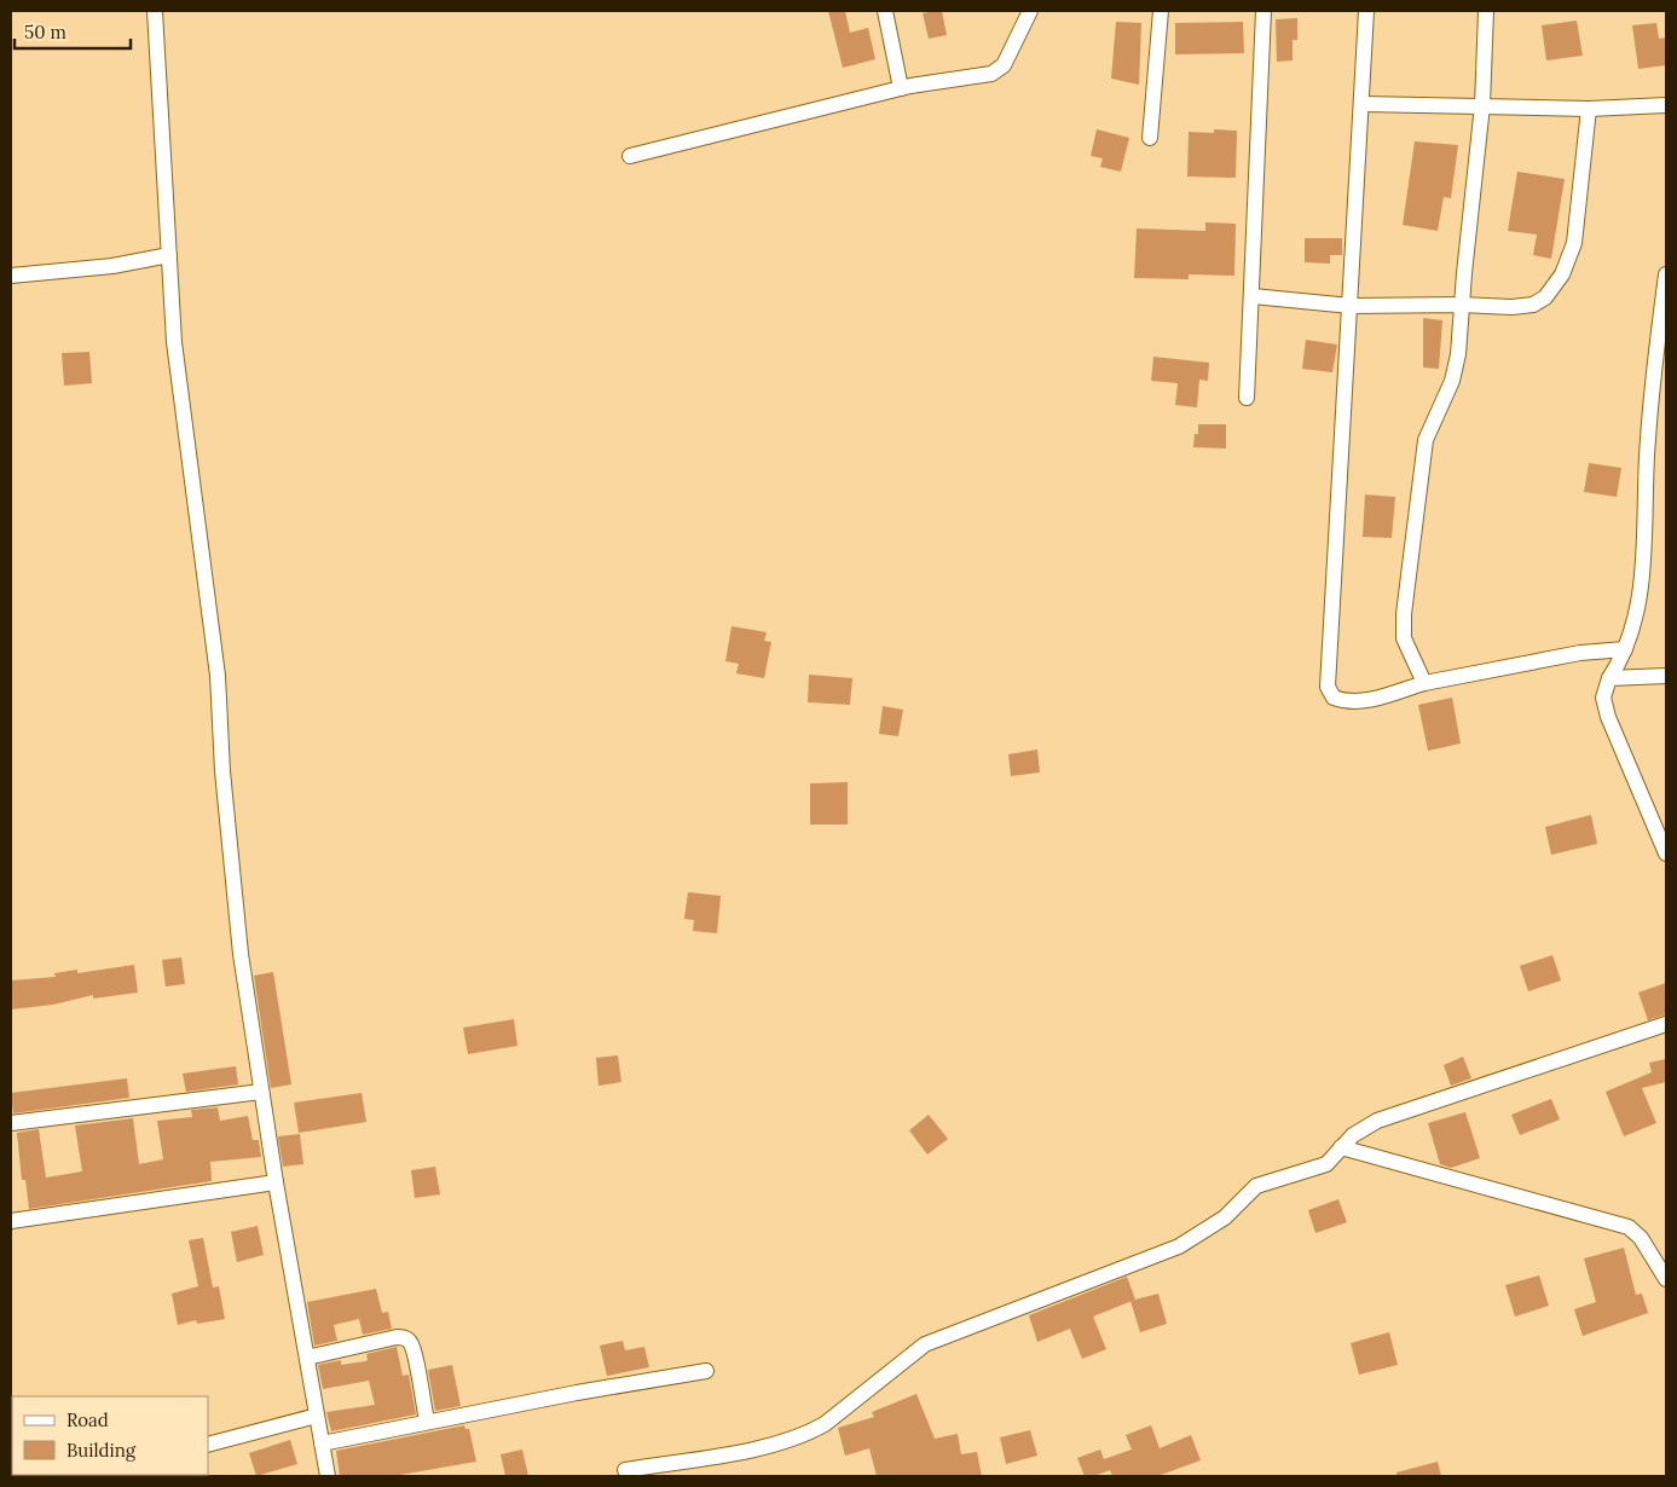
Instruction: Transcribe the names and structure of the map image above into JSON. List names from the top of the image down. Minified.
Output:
{"legend":["Road","Building"],"scale_bar":"50 m"}
